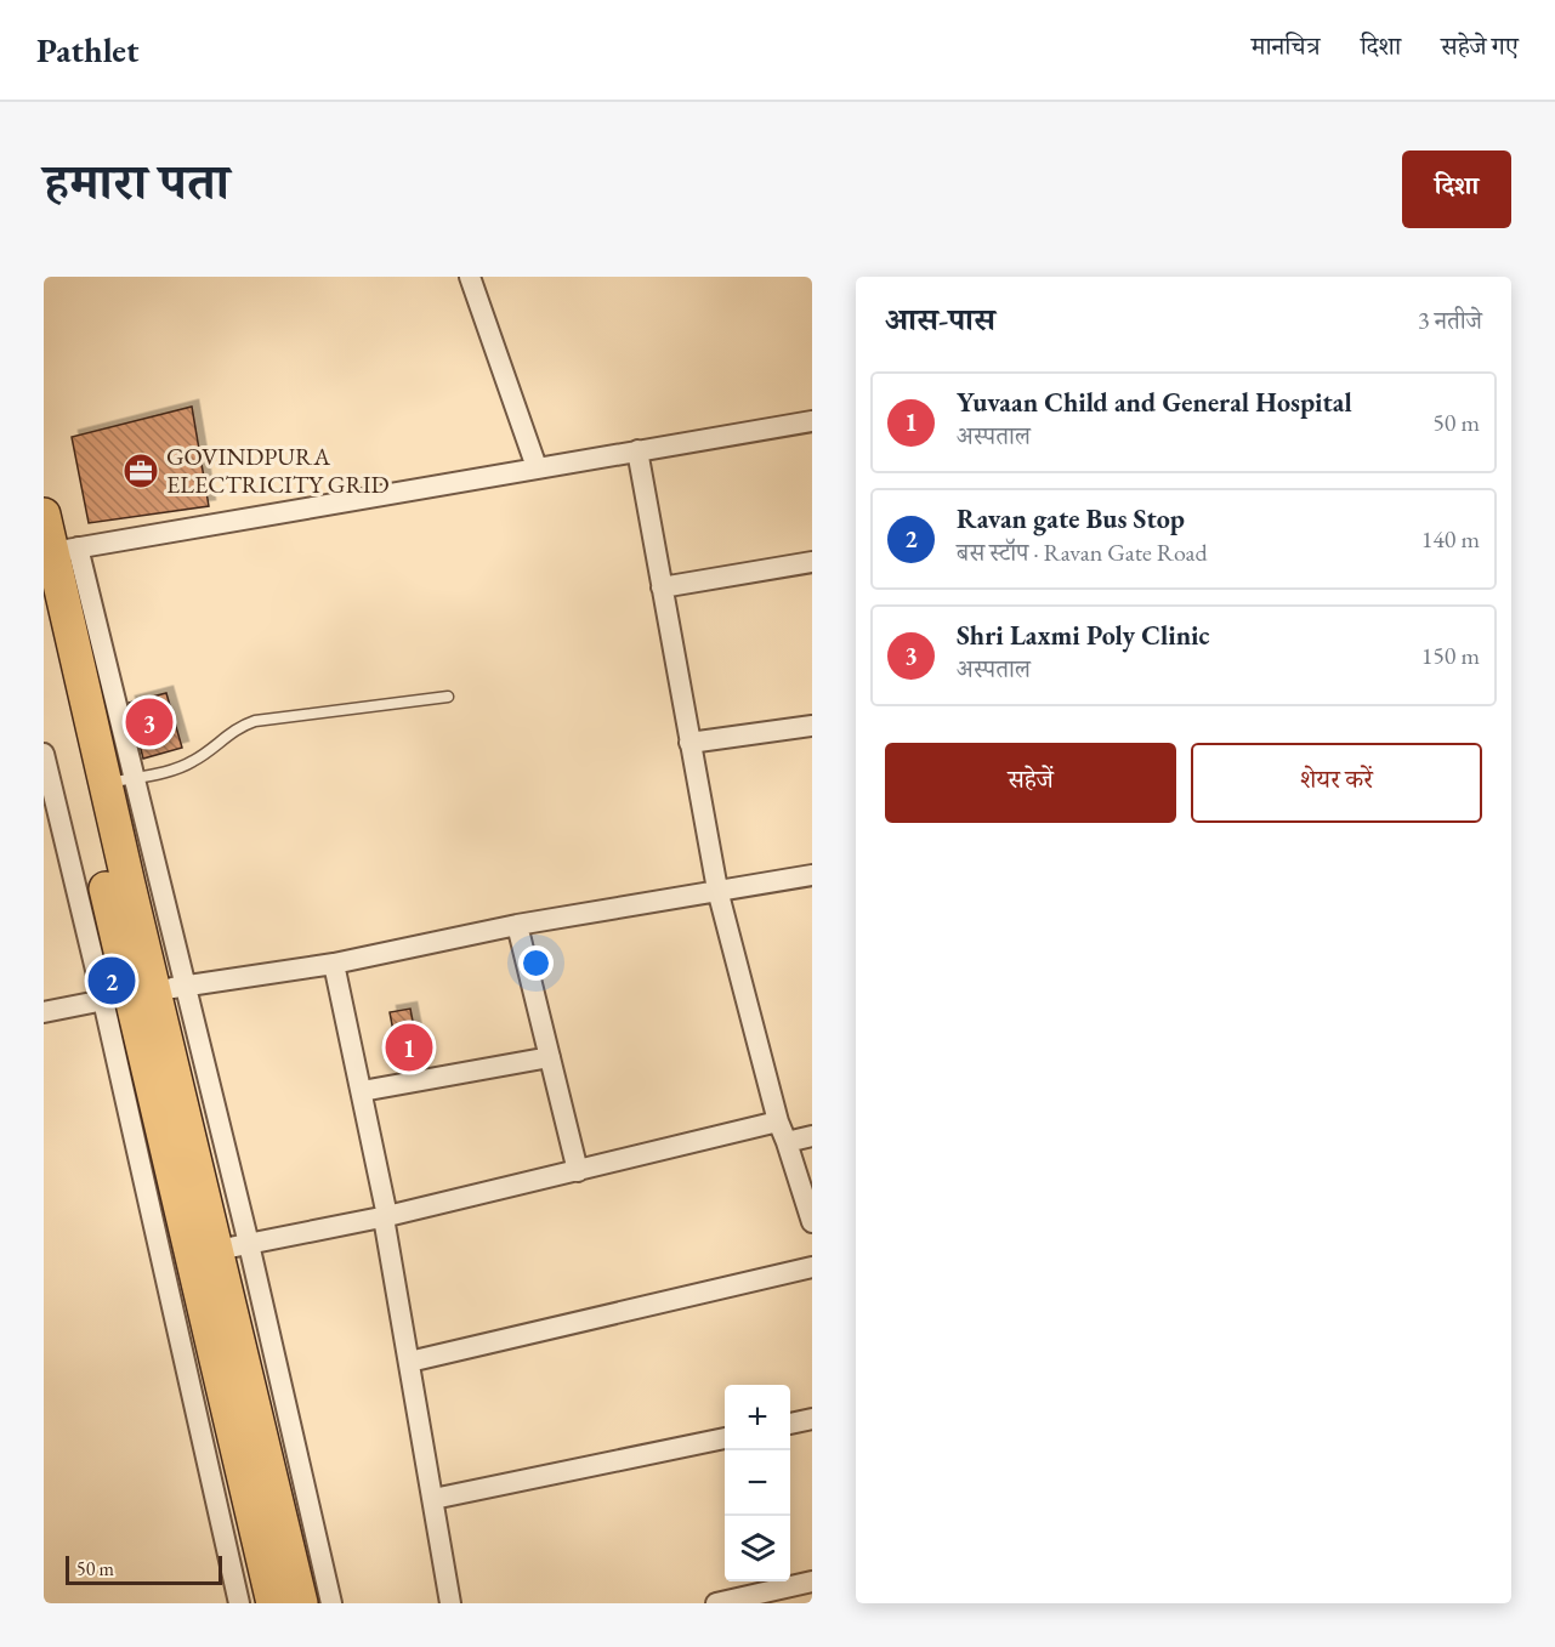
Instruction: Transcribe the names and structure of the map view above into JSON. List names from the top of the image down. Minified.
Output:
{"places":{"office":["GOVINDPURA ELECTRICITY GRID"]},"scale_bar":"50 m","page":{"header":"Pathlet","nav":["मानचित्र","दिशा","सहेजे गए"],"title":"हमारा पता","buttons":["दिशा",["सहेजें","शेयर करें"]],"heading":["आस-पास","3 नतीजे"],"list":[{"mark":"1","name":"Yuvaan Child and General Hospital","note":"अस्पताल","value":"50 m"},{"mark":"2","name":"Ravan gate Bus Stop","note":"बस स्टॉप · Ravan Gate Road","value":"140 m"},{"mark":"3","name":"Shri Laxmi Poly Clinic","note":"अस्पताल","value":"150 m"}],"pins":["3","2","1"],"map_buttons":["+","−"],"scale":"50 m"}}
